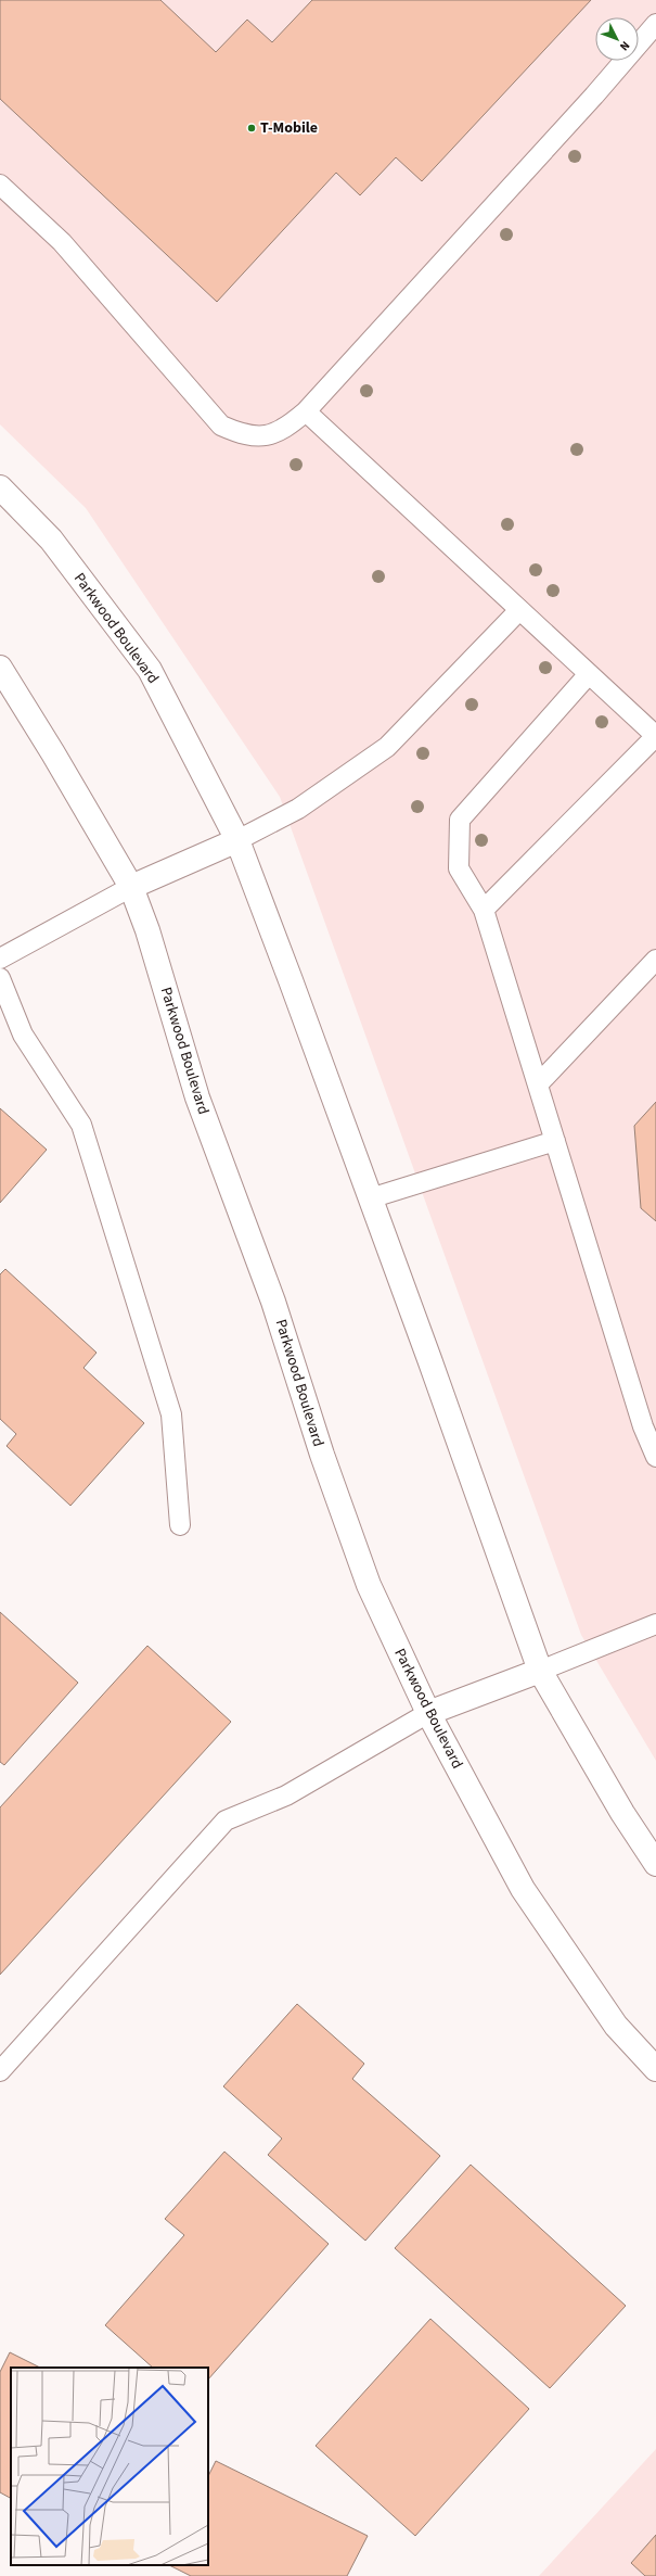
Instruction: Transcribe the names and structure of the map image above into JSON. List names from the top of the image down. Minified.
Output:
{"streets":{"main road":["Parkwood Boulevard"]},"places":["T-Mobile"],"north":"bottom right"}
